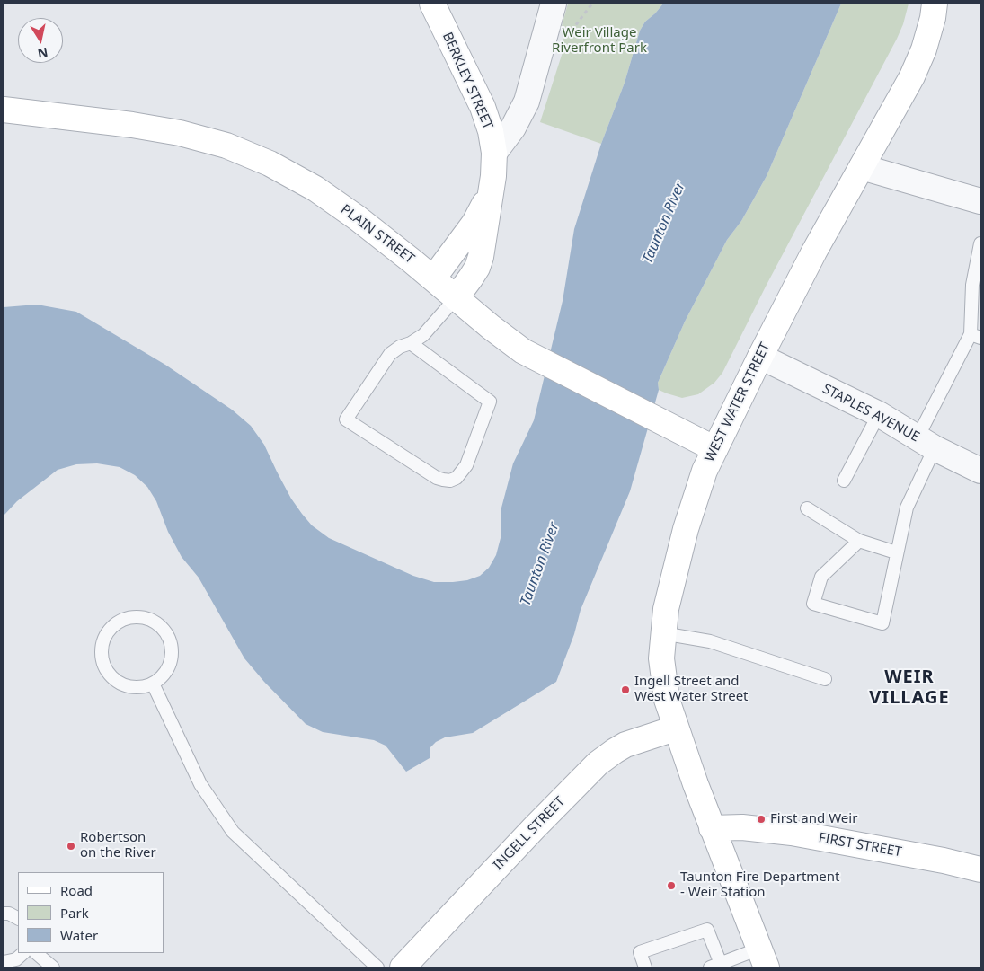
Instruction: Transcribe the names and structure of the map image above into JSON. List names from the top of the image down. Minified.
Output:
{"streets":{"main road":["BERKLEY STREET","PLAIN STREET","WEST WATER STREET","INGELL STREET","FIRST STREET"],"street":["STAPLES AVENUE"]},"crossings":[["BERKLEY STREET","PLAIN STREET"],["PLAIN STREET","WEST WATER STREET"],["WEST WATER STREET","STAPLES AVENUE"],["WEST WATER STREET","INGELL STREET"],["WEST WATER STREET","FIRST STREET"]],"districts":["WEIR VILLAGE"],"water":["Taunton River"],"parks":["Weir Village Riverfront Park"],"places":["Ingell Street and West Water Street","First and Weir","Robertson on the River","Taunton Fire Department - Weir Station"],"legend":["Road","Park","Water"],"north":"bottom"}
